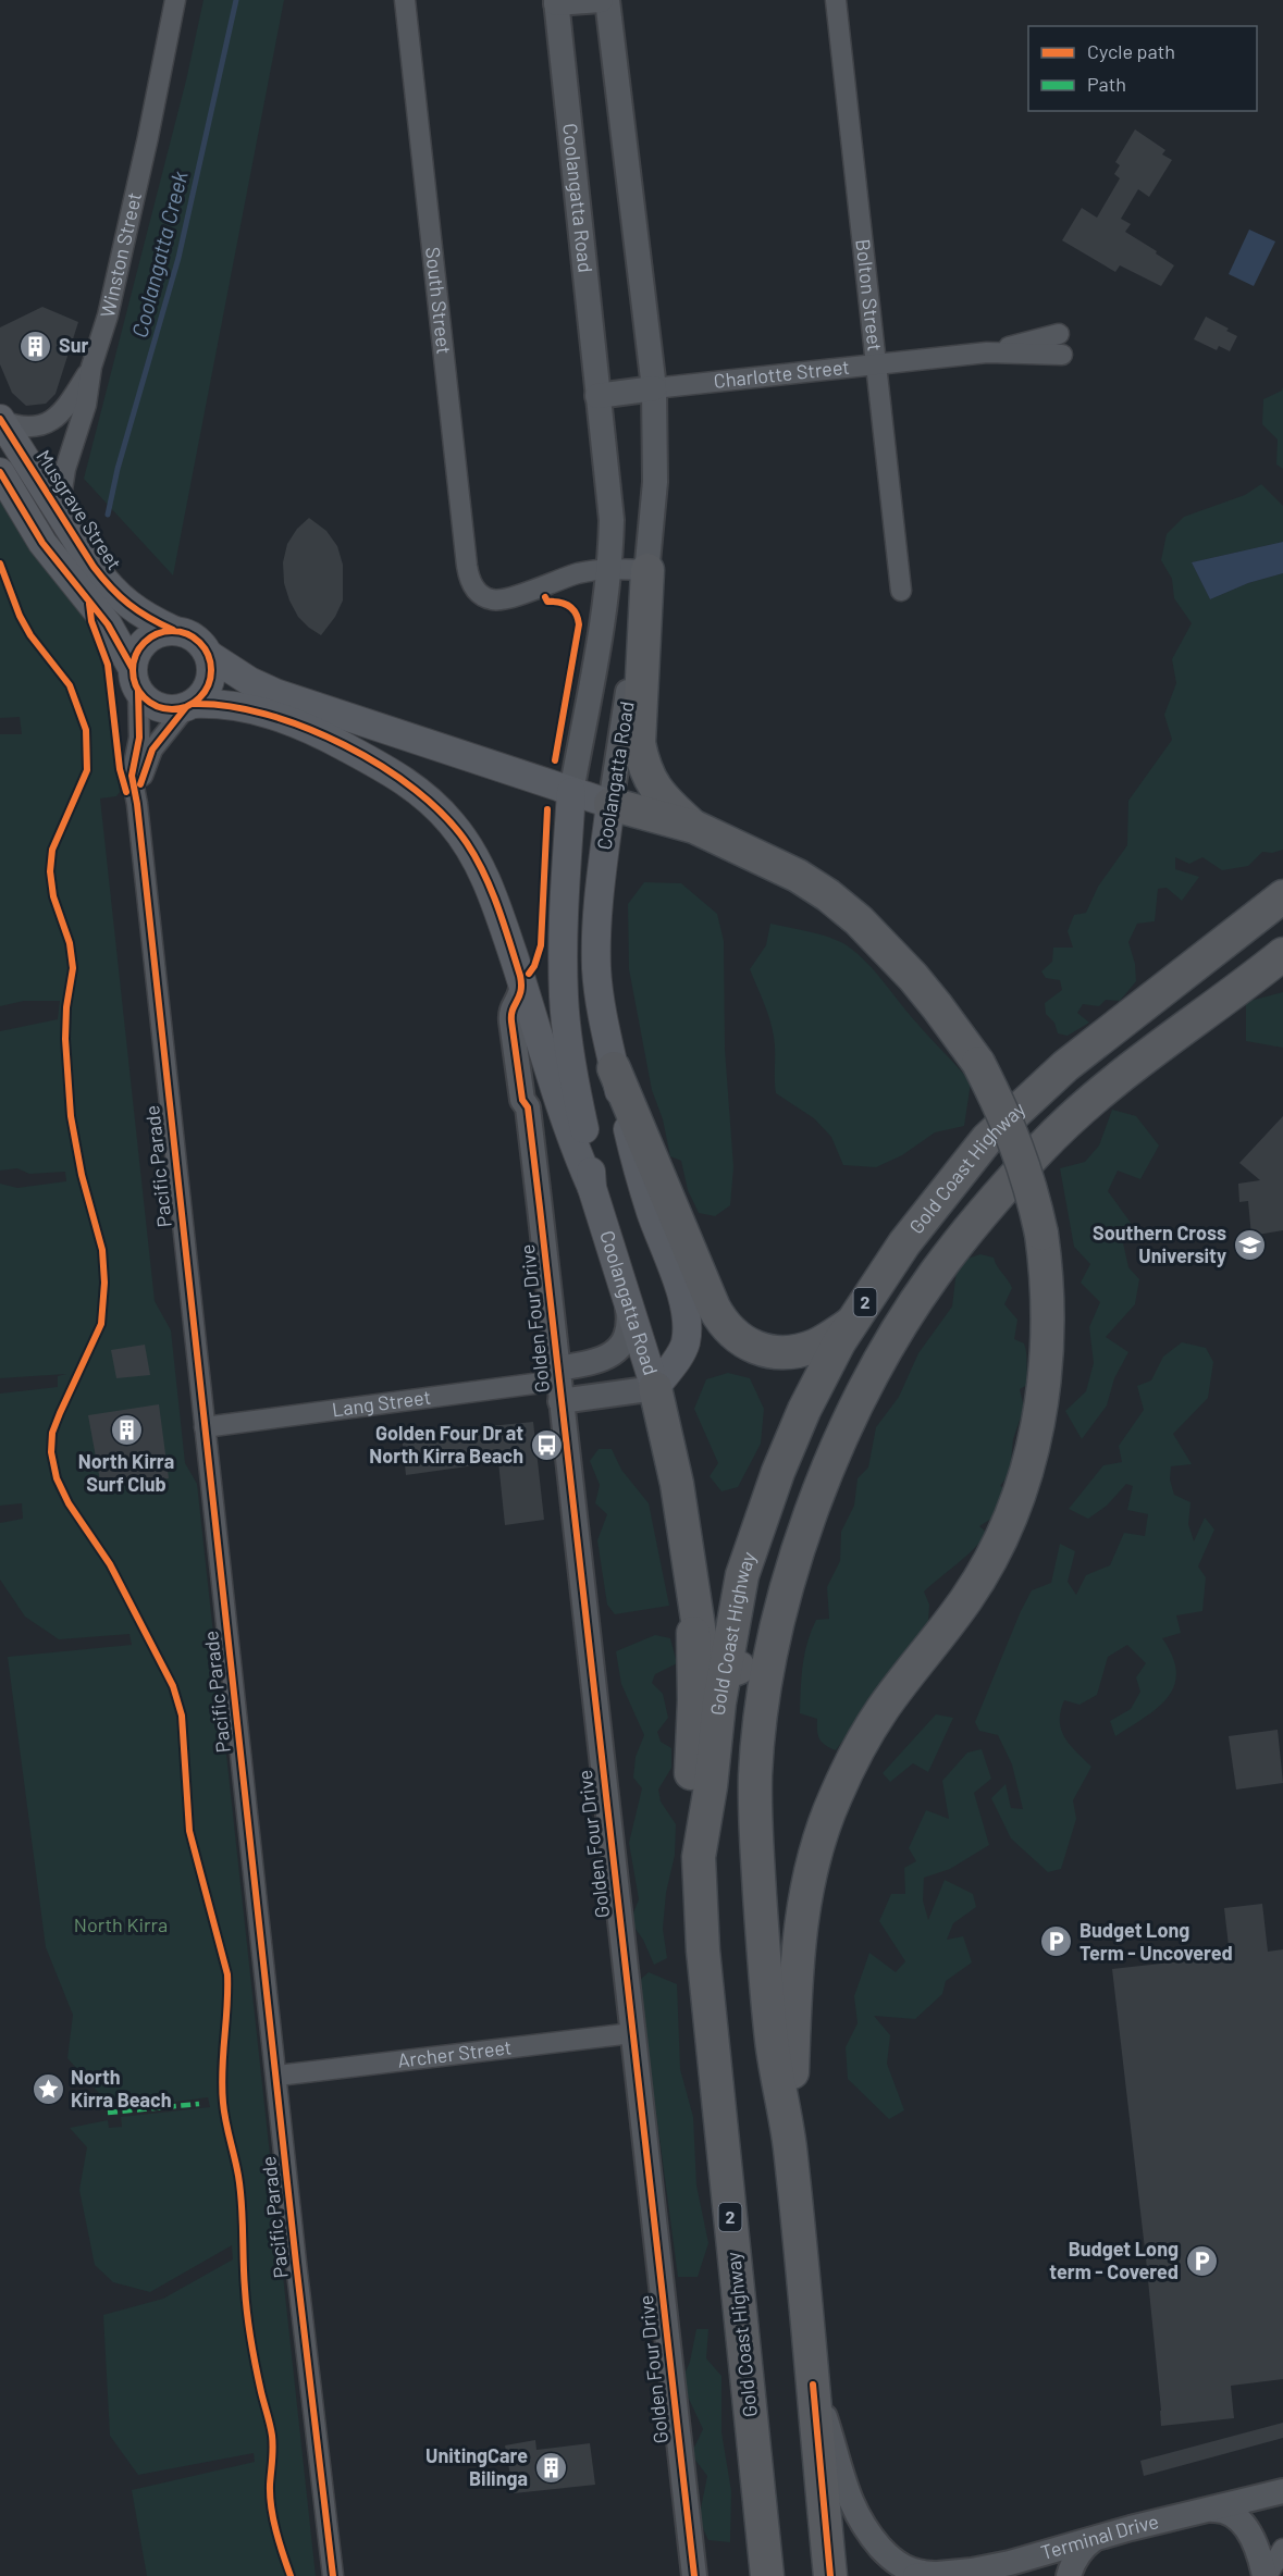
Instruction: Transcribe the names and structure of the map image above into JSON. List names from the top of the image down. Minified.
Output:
{"streets":{"highway":["Gold Coast Highway","2"],"main road":["Coolangatta Road","Musgrave Street"],"street":["Winston Street","Bolton Street","South Street","Charlotte Street","Pacific Parade","Golden Four Drive","Lang Street","Archer Street","Terminal Drive"]},"crossings":[["Coolangatta Road","South Street"],["Coolangatta Road","Charlotte Street"],["Coolangatta Road","Golden Four Drive"],["Winston Street","Musgrave Street"],["Bolton Street","Charlotte Street"],["Musgrave Street","Pacific Parade"],["Pacific Parade","Lang Street"],["Pacific Parade","Archer Street"],["Gold Coast Highway","Terminal Drive"],["Golden Four Drive","Lang Street"],["Golden Four Drive","Archer Street"]],"water":["Coolangatta Creek"],"parks":["North Kirra"],"places":{"building":["Sur","North Kirra Surf Club","UnitingCare Bilinga"],"school or university":["Southern Cross University"],"bus stop":["Golden Four Dr at North Kirra Beach"],"parking":["Budget Long Term - Uncovered","Budget Long term - Covered"],"place":["North Kirra Beach"]},"legend":["Cycle path","Path"]}
